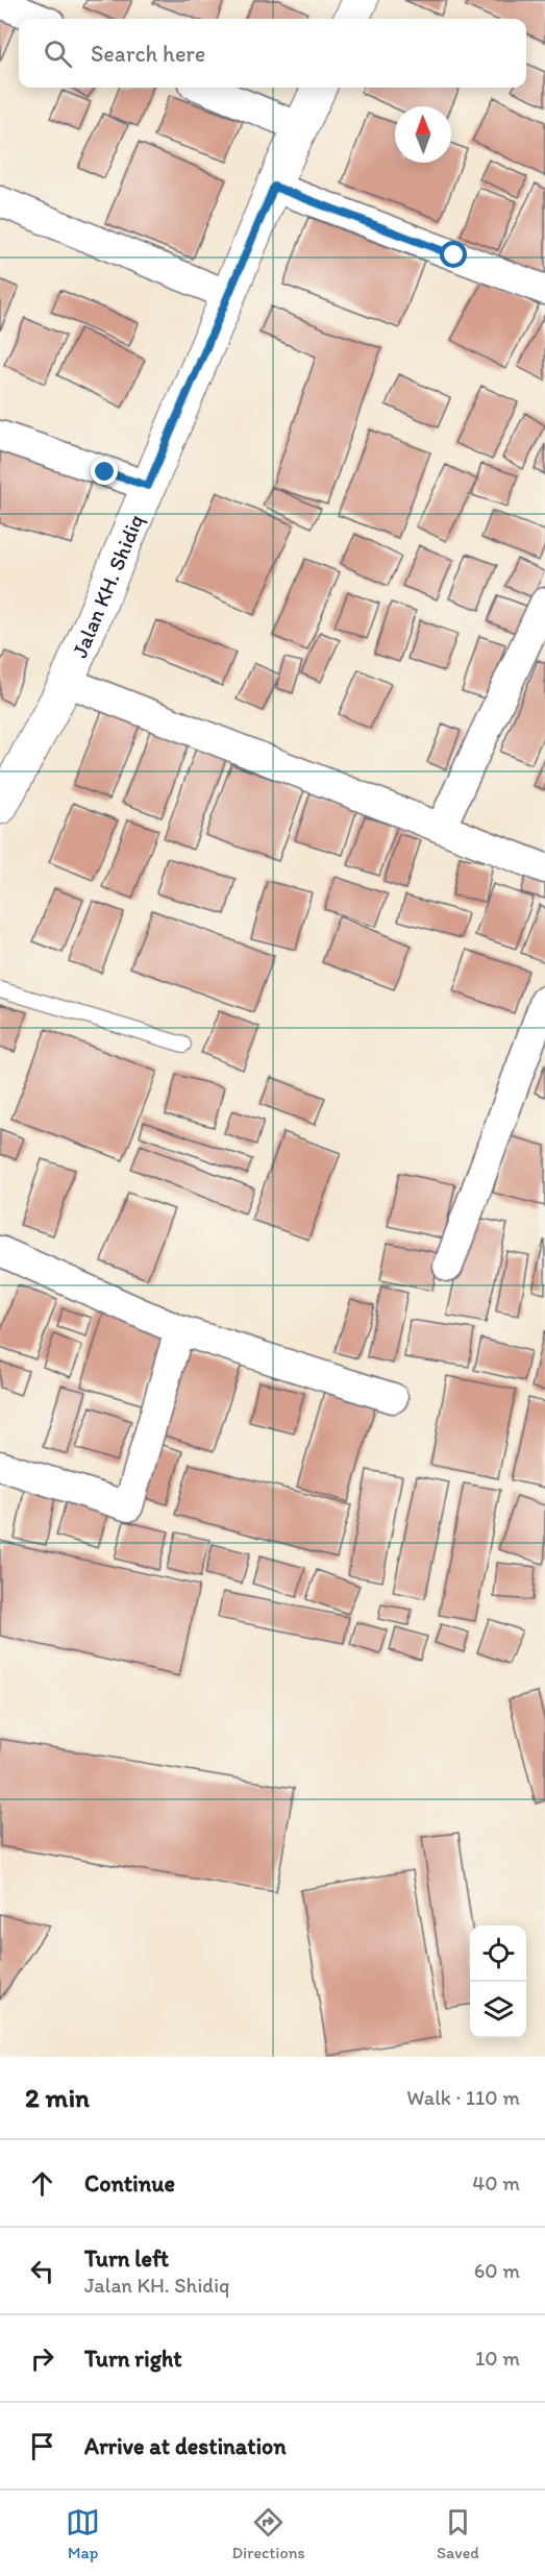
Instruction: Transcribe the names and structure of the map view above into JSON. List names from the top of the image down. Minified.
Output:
{"streets":{"main road":["Jalan KH. Shidiq"]},"north":"top","page":{"search":"Search here","heading":["2 min","Walk · 110 m"],"list":[["Continue","40 m"],["Turn left","Jalan KH. Shidiq","60 m"],["Turn right","10 m"],"Arrive at destination"],"nav":["Map","Directions","Saved"]}}
